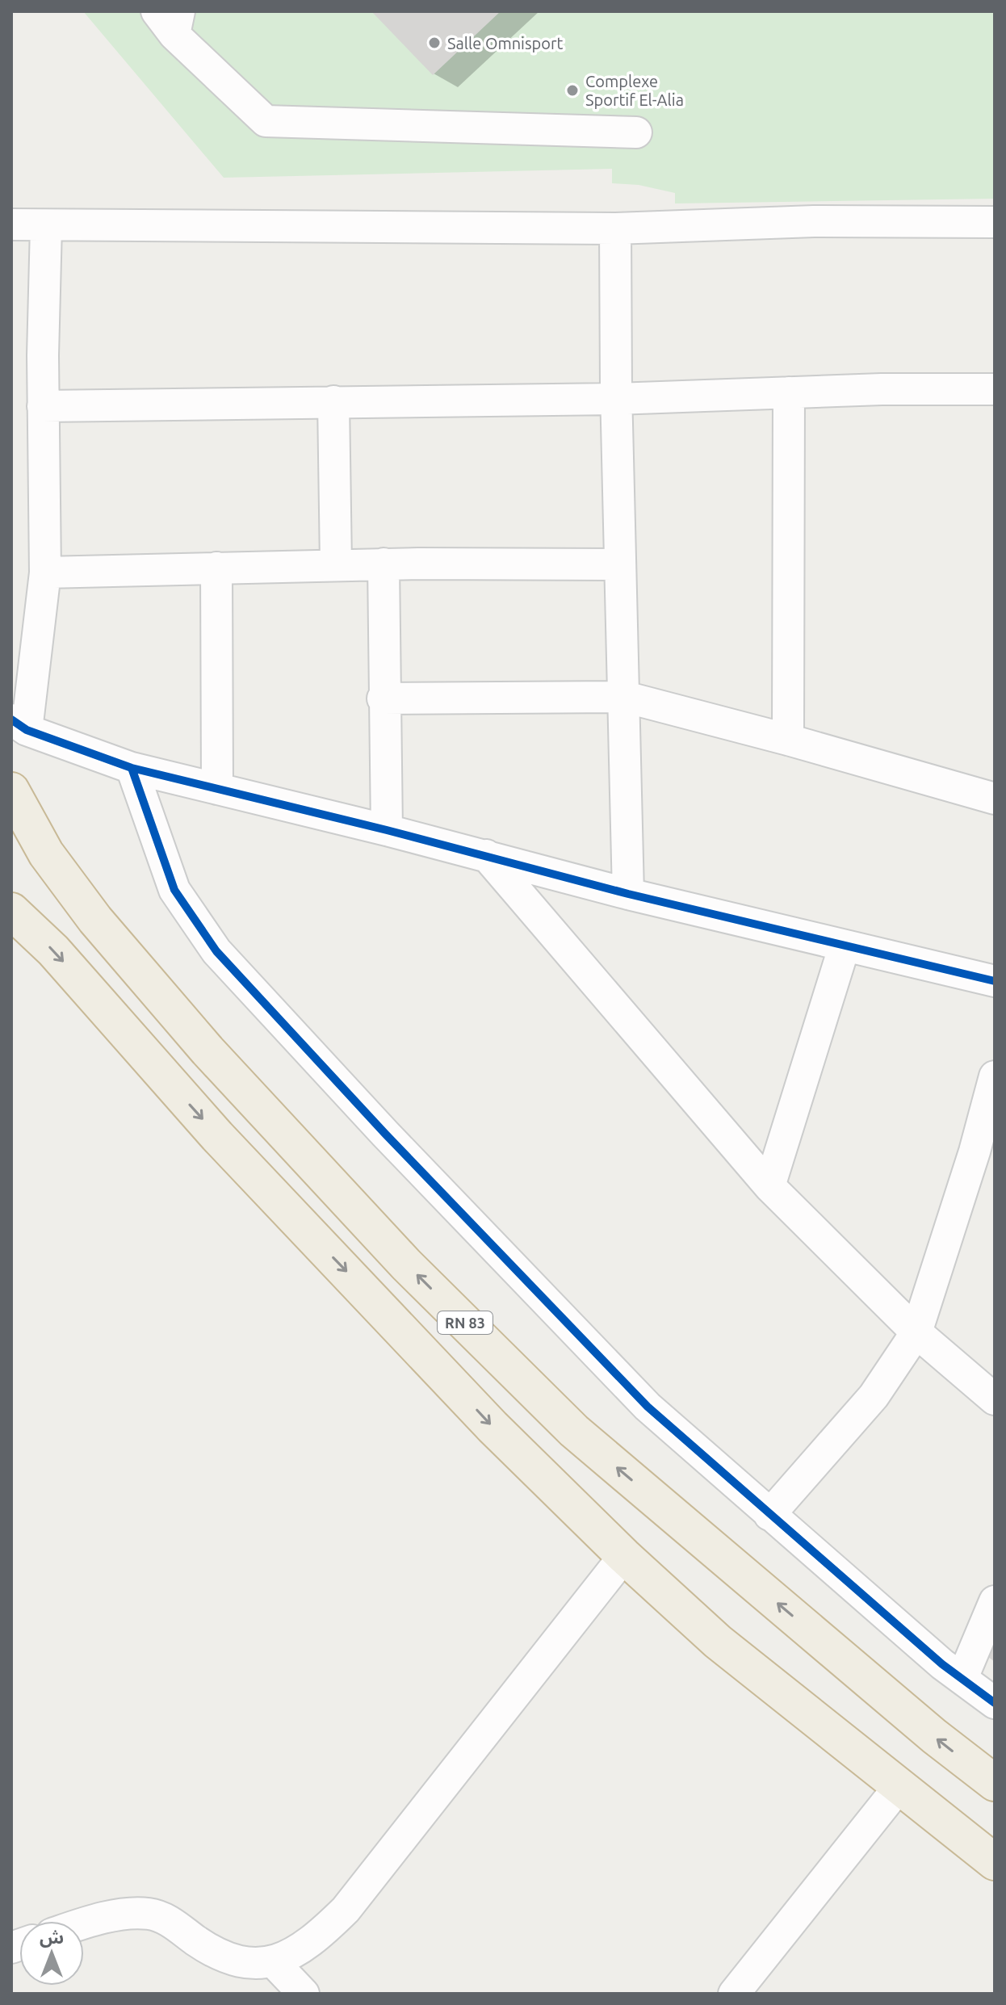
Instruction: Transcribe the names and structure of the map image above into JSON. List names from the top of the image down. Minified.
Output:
{"streets":{"highway":["RN 83"]},"places":["Salle Omnisport","Complexe Sportif El-Alia"],"north":"top"}
